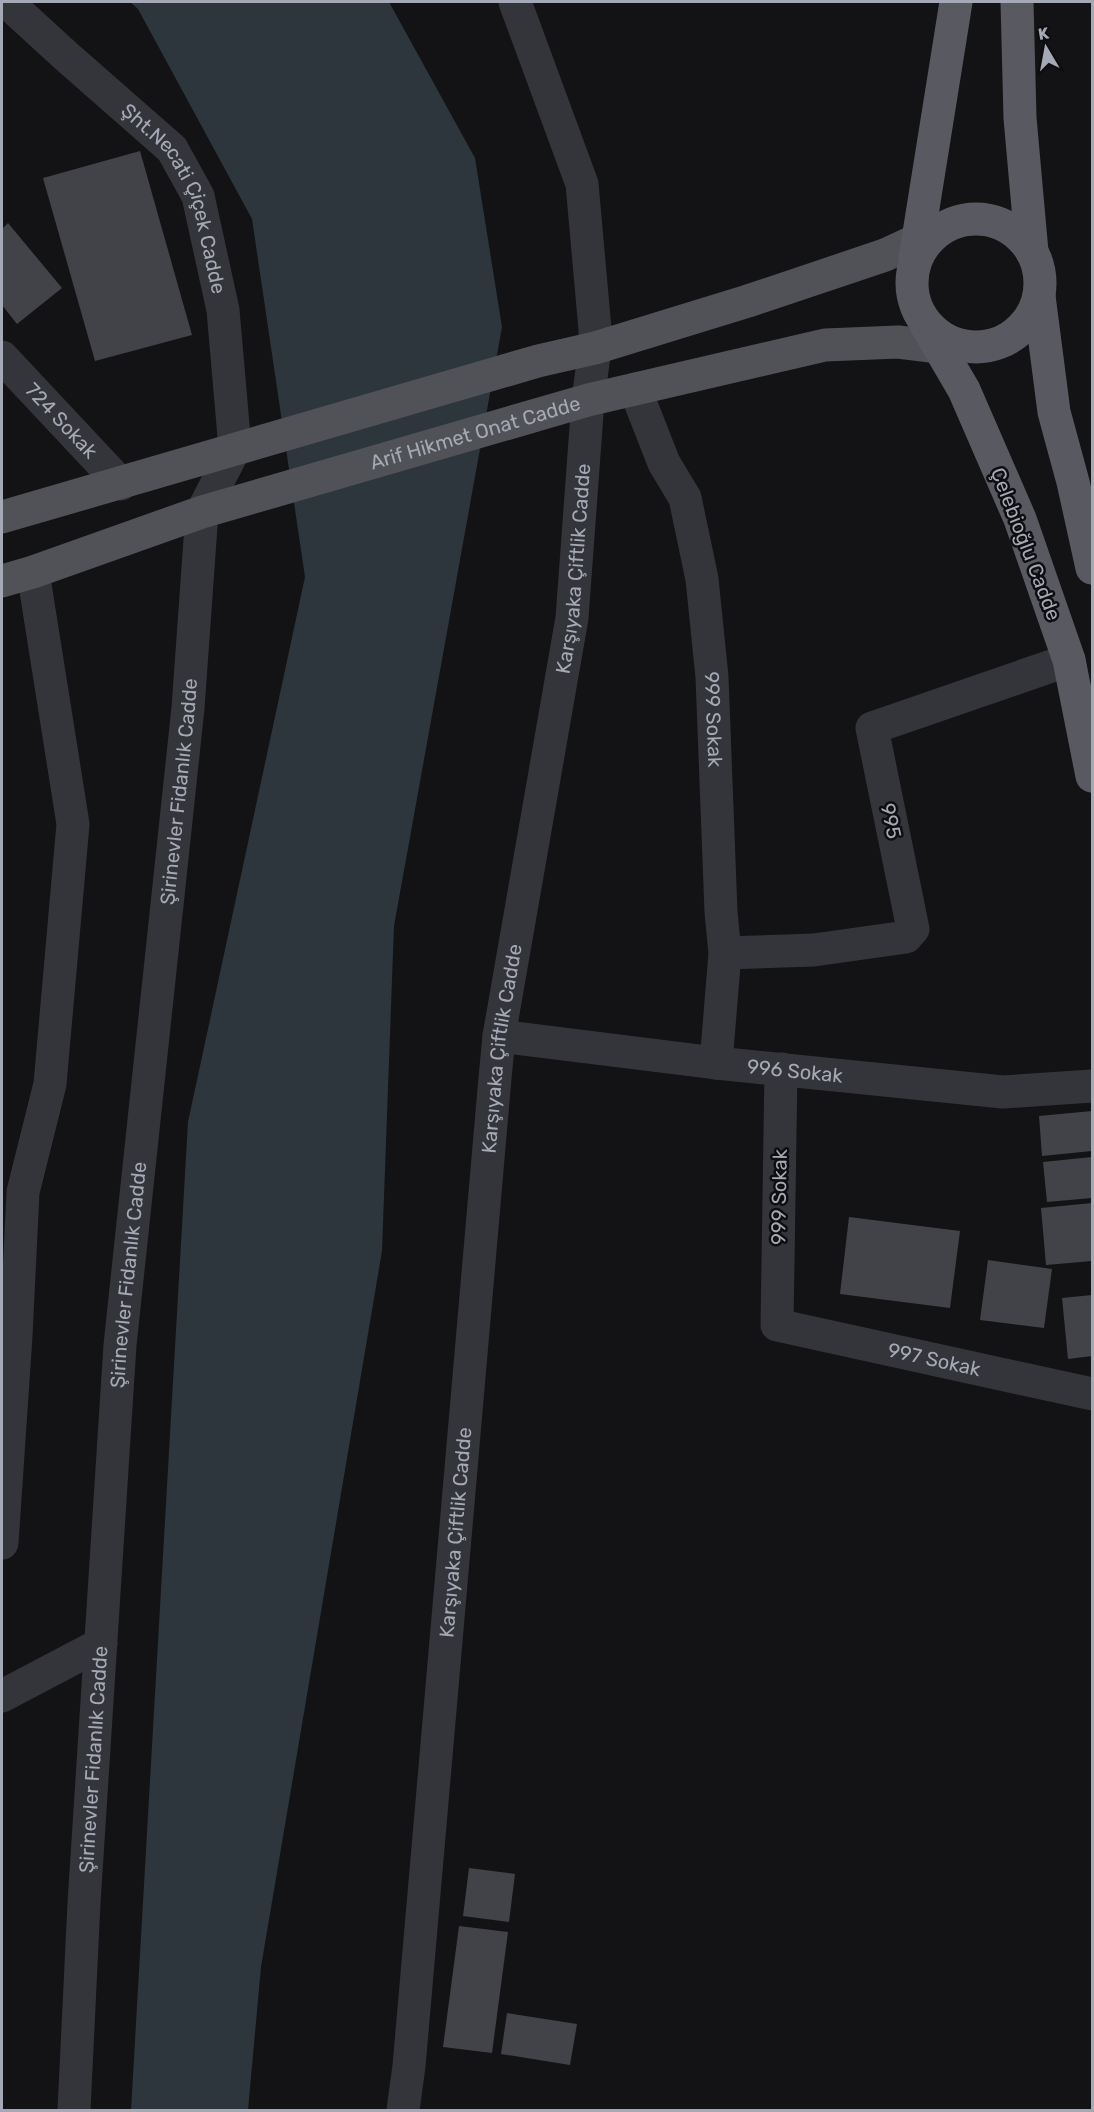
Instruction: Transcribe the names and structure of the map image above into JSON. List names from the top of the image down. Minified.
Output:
{"streets":{"highway":["Çelebioğlu Cadde"],"main road":["Arif Hikmet Onat Cadde"],"street":["Şht.Necati Çiçek Cadde","724 Sokak","Karşıyaka Çiftlik Cadde","999 Sokak","Şirinevler Fidanlık Cadde","995","996 Sokak","997 Sokak"]},"crossings":[["Şht.Necati Çiçek Cadde","Şirinevler Fidanlık Cadde"],["Arif Hikmet Onat Cadde","Çelebioğlu Cadde"],["Arif Hikmet Onat Cadde","Karşıyaka Çiftlik Cadde"],["Arif Hikmet Onat Cadde","999 Sokak"],["Arif Hikmet Onat Cadde","Şirinevler Fidanlık Cadde"],["Çelebioğlu Cadde","995"],["Karşıyaka Çiftlik Cadde","996 Sokak"],["999 Sokak","995"],["999 Sokak","996 Sokak"],["999 Sokak","997 Sokak"]],"north":"top"}
